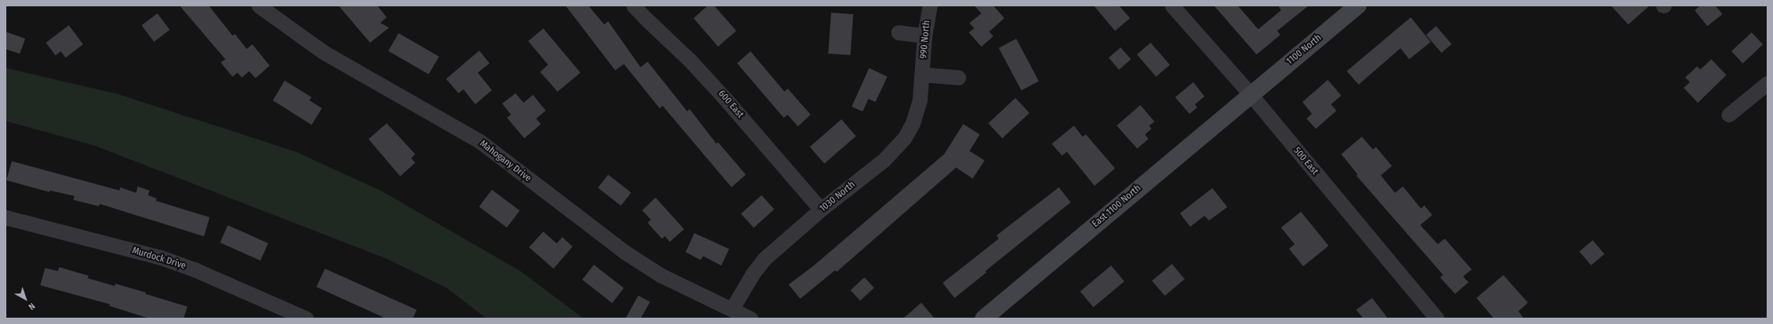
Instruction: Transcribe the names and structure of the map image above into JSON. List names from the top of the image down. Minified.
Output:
{"streets":{"street":["990 North","1100 North","600 East","Mahogany Drive","500 East","1030 North","East 1100 North","Murdock Drive"]},"crossings":[["990 North","1030 North"],["1100 North","500 East"],["1100 North","East 1100 North"],["600 East","1030 North"],["Mahogany Drive","1030 North"],["500 East","East 1100 North"]],"north":"bottom right"}
